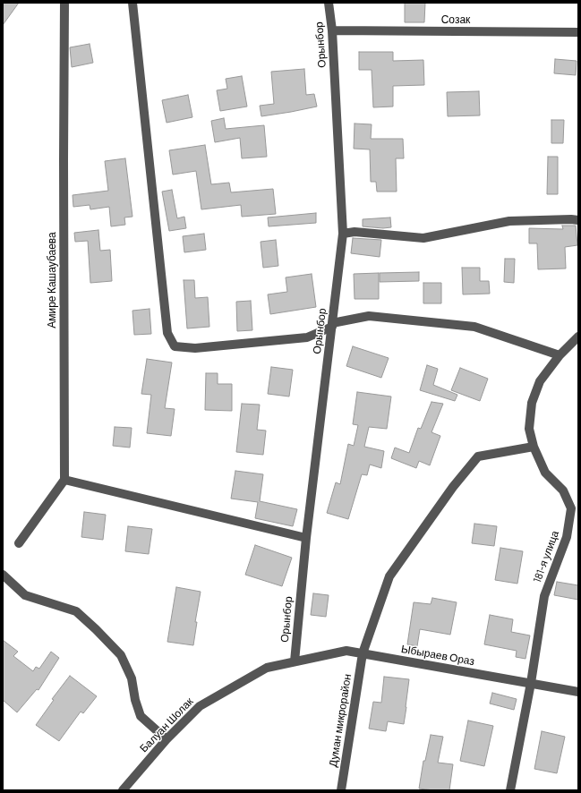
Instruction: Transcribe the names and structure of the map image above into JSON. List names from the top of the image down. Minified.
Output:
{"streets":{"street":["Созак","Орынбор","Амире Кашаубаева","181-я улица","Ыбыраев Ораз","Думан микрорайон","Балуан Шолак"]},"crossings":[["Созак","Орынбор"],["Орынбор","Ыбыраев Ораз"],["Орынбор","Балуан Шолак"],["181-я улица","Ыбыраев Ораз"],["181-я улица","Думан микрорайон"],["Ыбыраев Ораз","Думан микрорайон"],["Ыбыраев Ораз","Балуан Шолак"]]}
